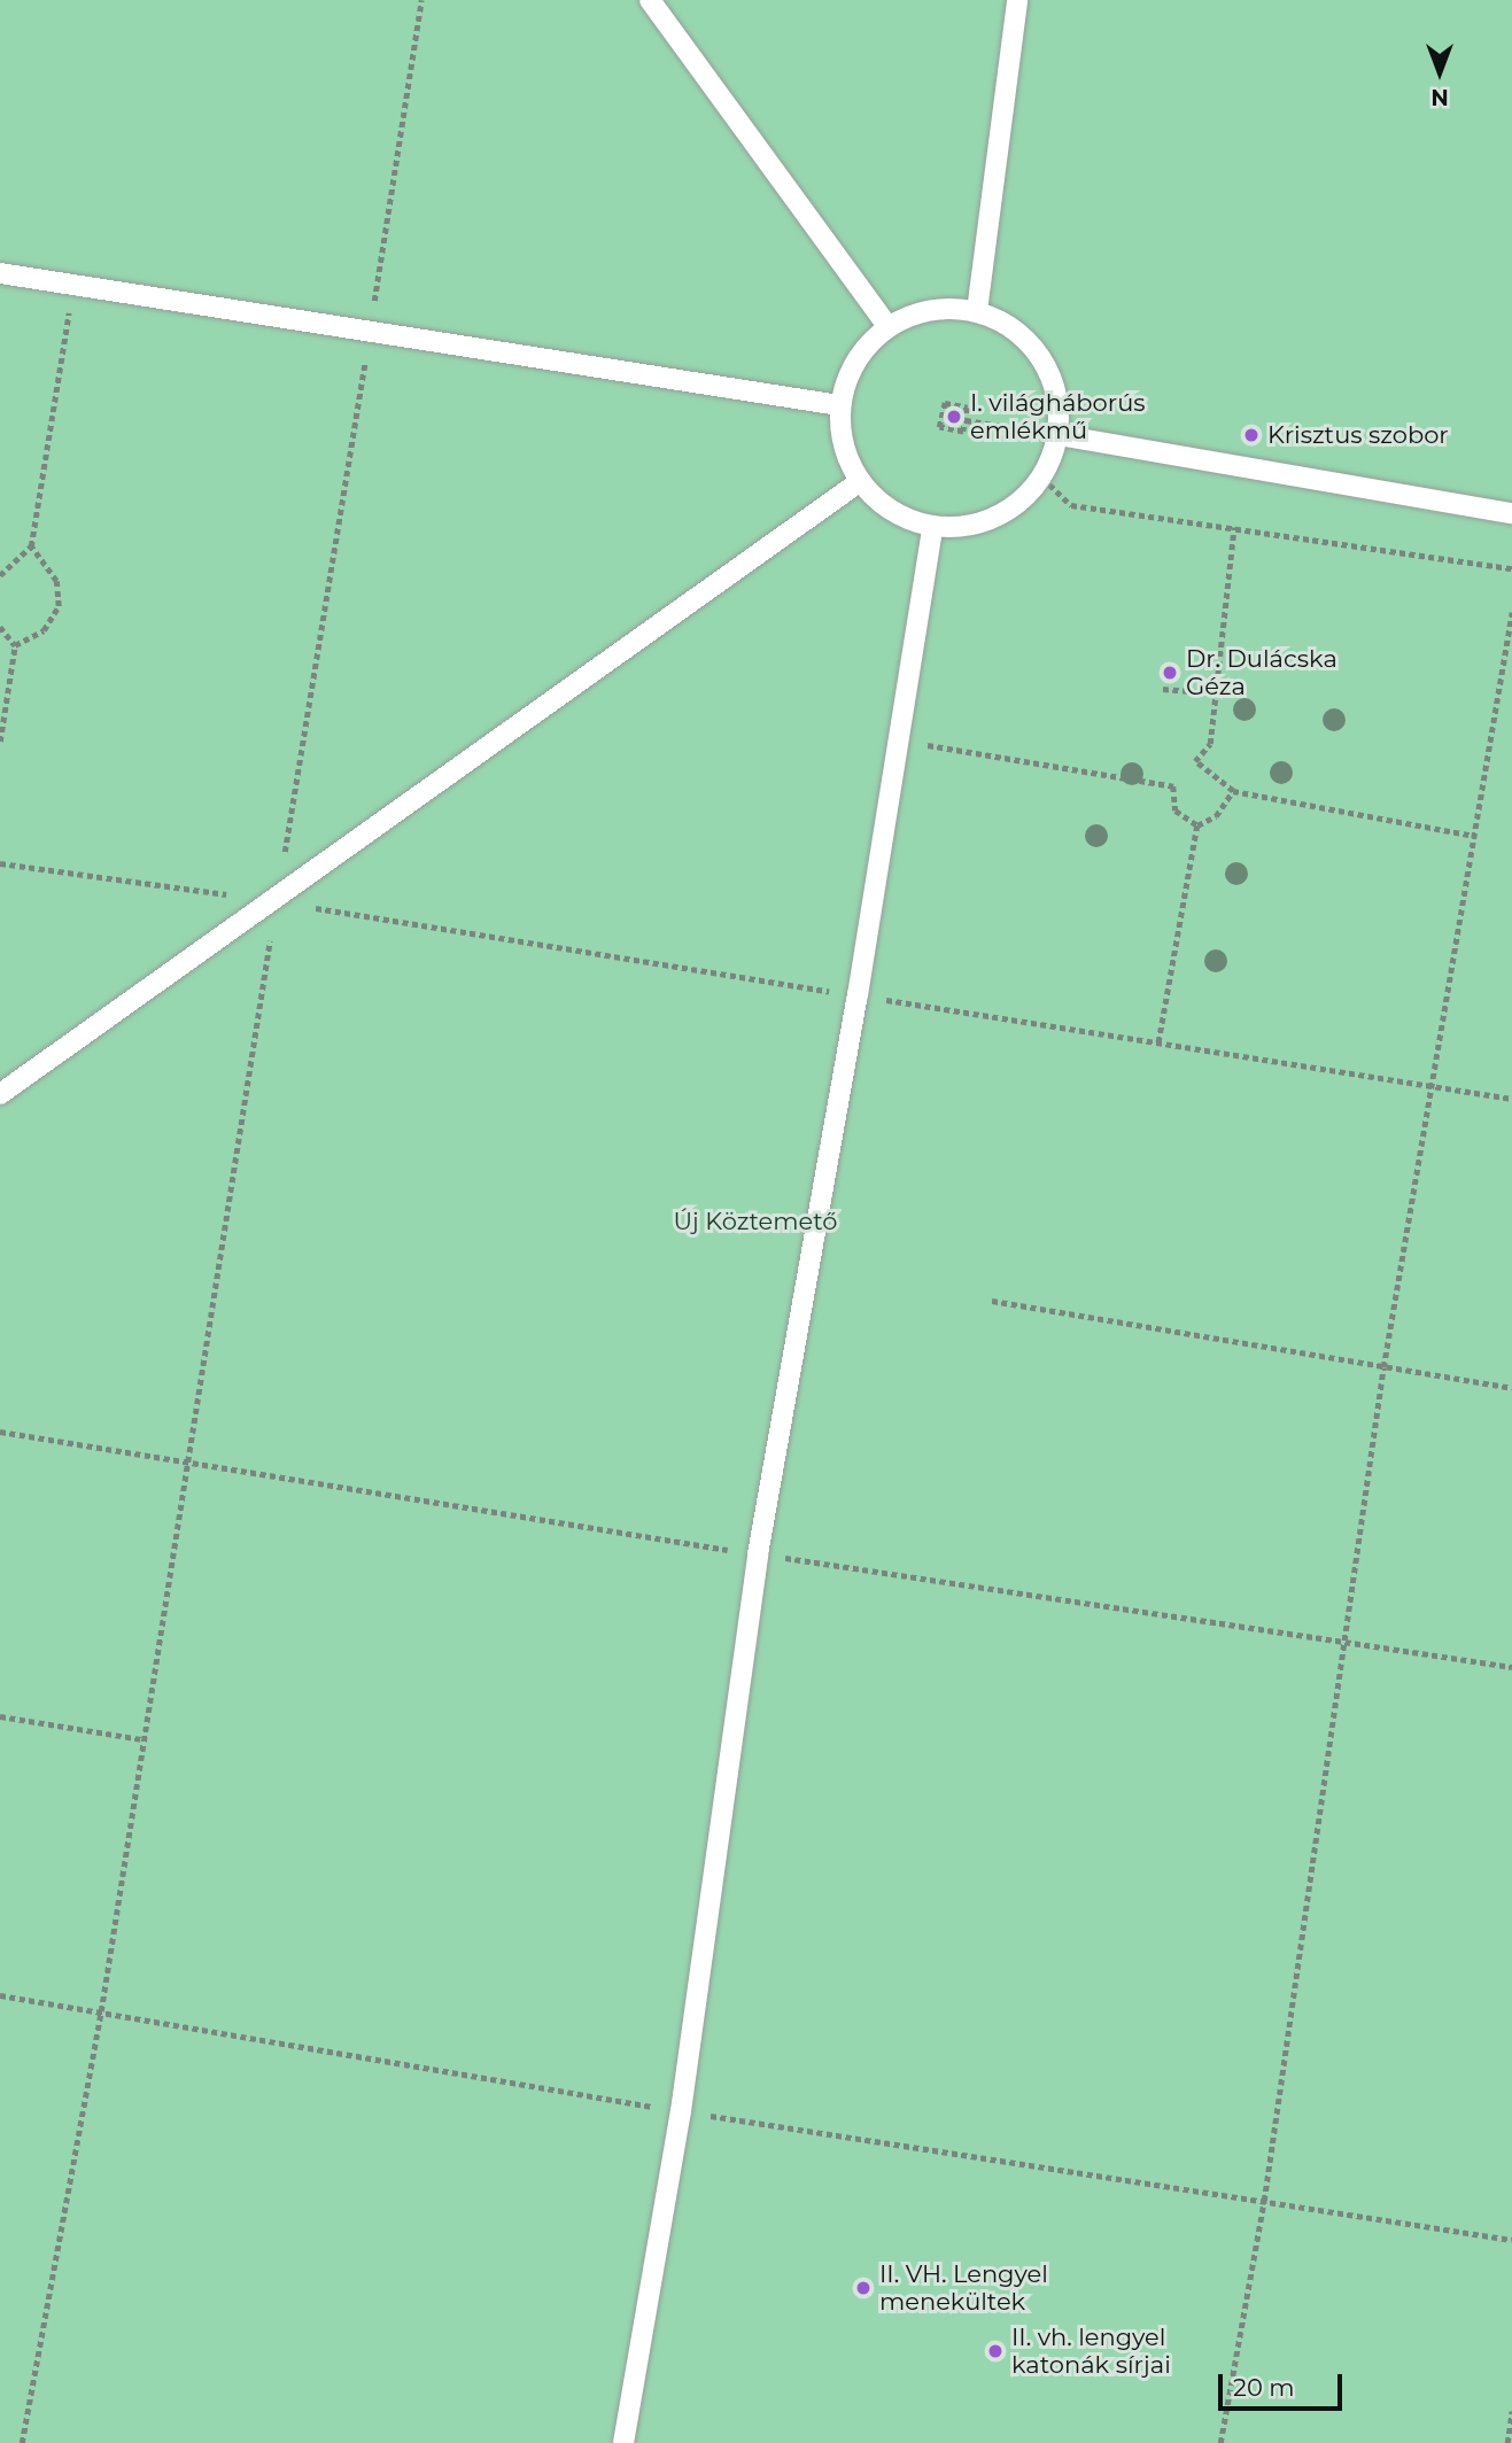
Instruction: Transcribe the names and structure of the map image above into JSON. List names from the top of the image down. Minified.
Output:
{"parks":["Új Köztemető"],"places":["I. világháborús emlékmű","Krisztus szobor","Dr. Dulácska Géza","II. VH. Lengyel menekültek","II. vh. lengyel katonák sírjai"],"scale_bar":"20 m","north":"bottom"}
